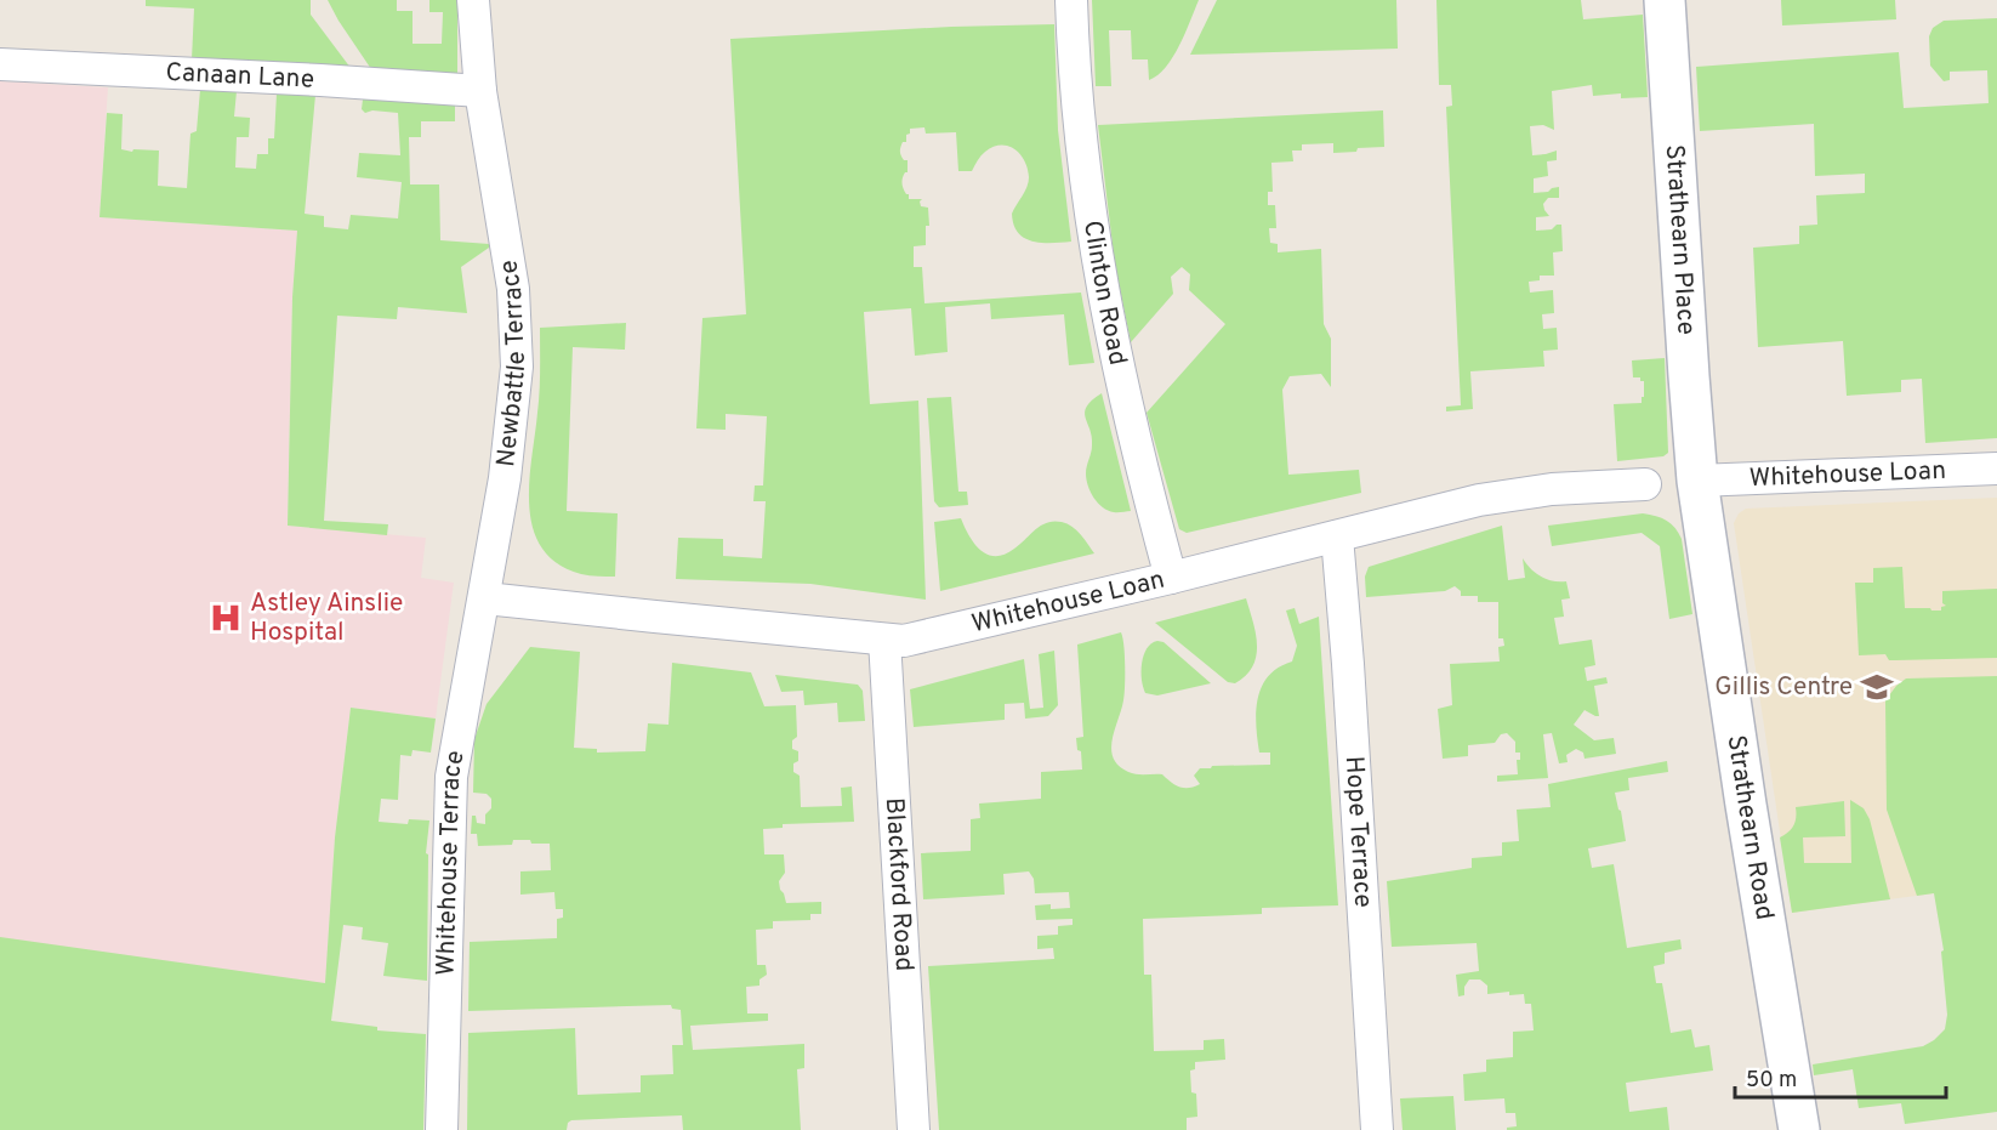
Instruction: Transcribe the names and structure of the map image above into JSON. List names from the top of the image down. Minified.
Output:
{"streets":{"street":["Canaan Lane","Strathearn Place","Clinton Road","Newbattle Terrace","Whitehouse Loan","Strathearn Road","Hope Terrace","Whitehouse Terrace","Blackford Road"]},"crossings":[["Canaan Lane","Newbattle Terrace"],["Strathearn Place","Whitehouse Loan"],["Strathearn Place","Strathearn Road"],["Clinton Road","Whitehouse Loan"],["Newbattle Terrace","Whitehouse Loan"],["Newbattle Terrace","Whitehouse Terrace"],["Whitehouse Loan","Strathearn Road"],["Whitehouse Loan","Hope Terrace"],["Whitehouse Loan","Whitehouse Terrace"],["Whitehouse Loan","Blackford Road"]],"places":{"hospital":["Astley Ainslie Hospital"],"school or university":["Gillis Centre"]},"scale_bar":"50 m"}
